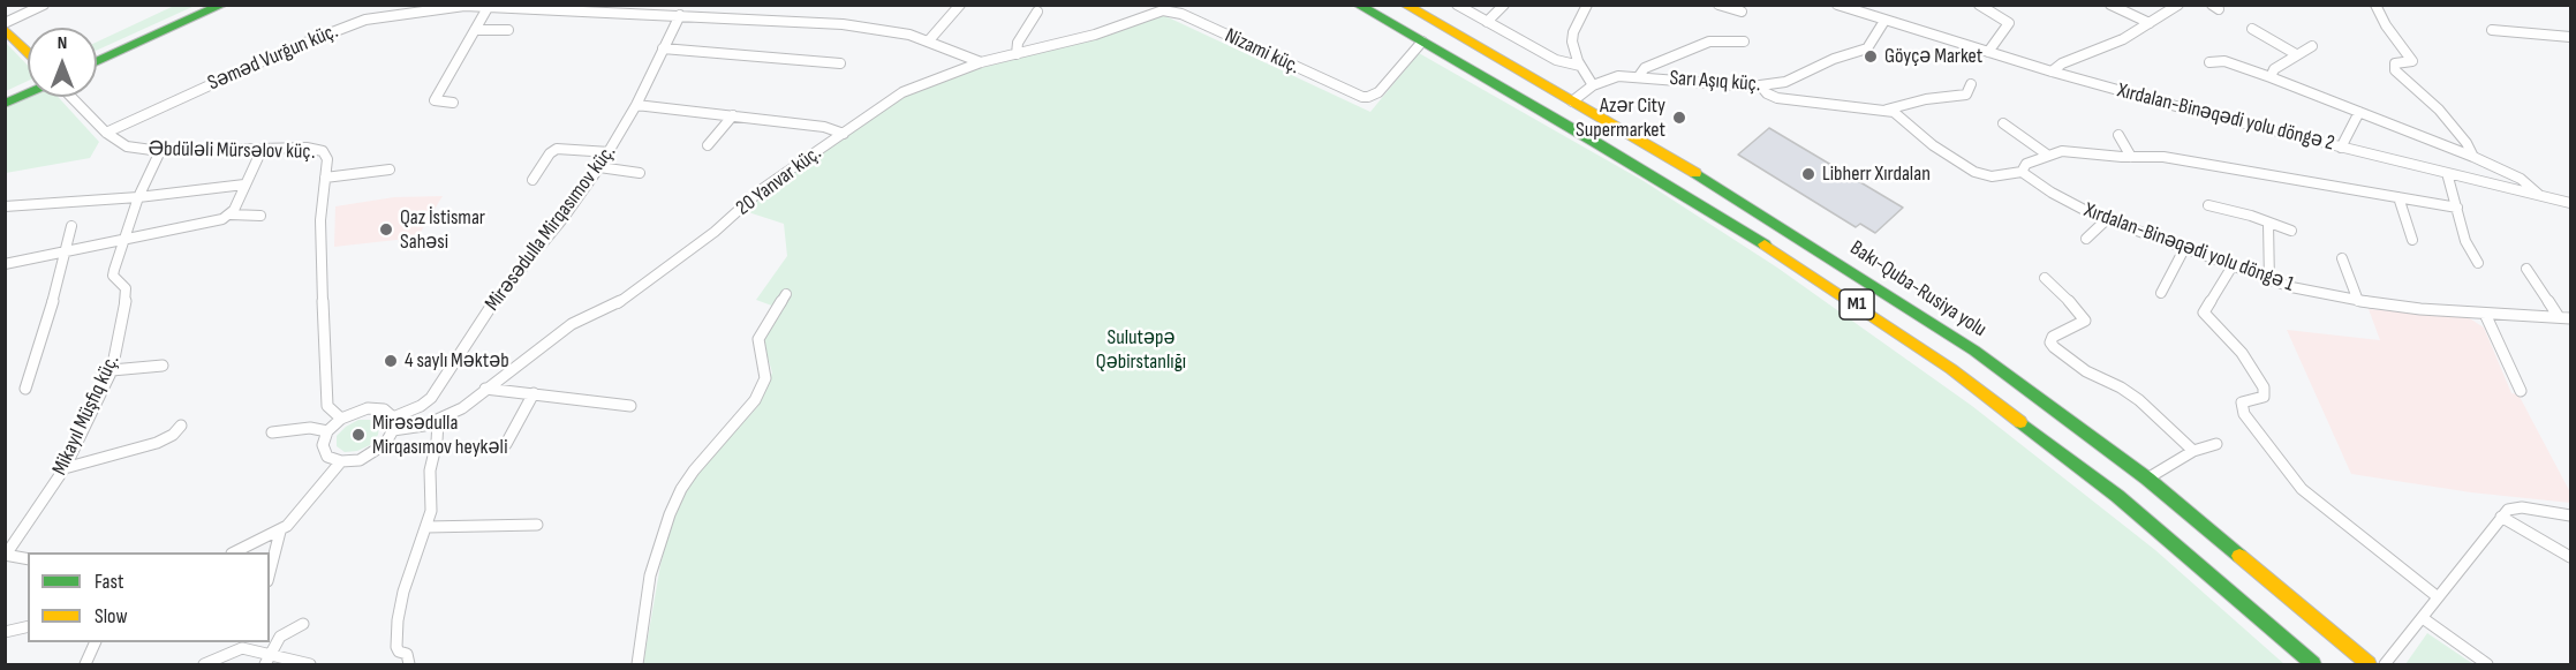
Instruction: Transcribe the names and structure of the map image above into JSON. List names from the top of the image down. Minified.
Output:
{"streets":{"main road":["Bakı-Quba-Rusiya yolu","M1"],"street":["Nizami küç.","Səməd Vurğun küç.","Sarı Aşıq küç.","Xırdalan-Binəqədi yolu döngə 2","Əbdüləli Mürsəlov küç.","20 Yanvar küç.","Mirəsədulla Mirqasımov küç.","Xırdalan-Binəqədi yolu döngə 1","Mikayıl Müşfiq küç."]},"crossings":[["Nizami küç.","20 Yanvar küç."],["Nizami küç.","M1"],["Səməd Vurğun küç.","Əbdüləli Mürsəlov küç."],["Səməd Vurğun küç.","20 Yanvar küç."],["Səməd Vurğun küç.","Mirəsədulla Mirqasımov küç."],["Sarı Aşıq küç.","Xırdalan-Binəqədi yolu döngə 2"],["Sarı Aşıq küç.","Bakı-Quba-Rusiya yolu"],["Əbdüləli Mürsəlov küç.","20 Yanvar küç."],["Əbdüləli Mürsəlov küç.","Mirəsədulla Mirqasımov küç."],["Əbdüləli Mürsəlov küç.","Mikayıl Müşfiq küç."],["20 Yanvar küç.","Mirəsədulla Mirqasımov küç."]],"parks":["Sulutəpə Qəbirstanlığı"],"places":["Göyçə Market","Azər City Supermarket","Libherr Xırdalan","Qaz İstismar Sahəsi","4 saylı Məktəb","Mirəsədulla Mirqasımov heykəli"],"legend":["Fast","Slow"],"north":"top"}
